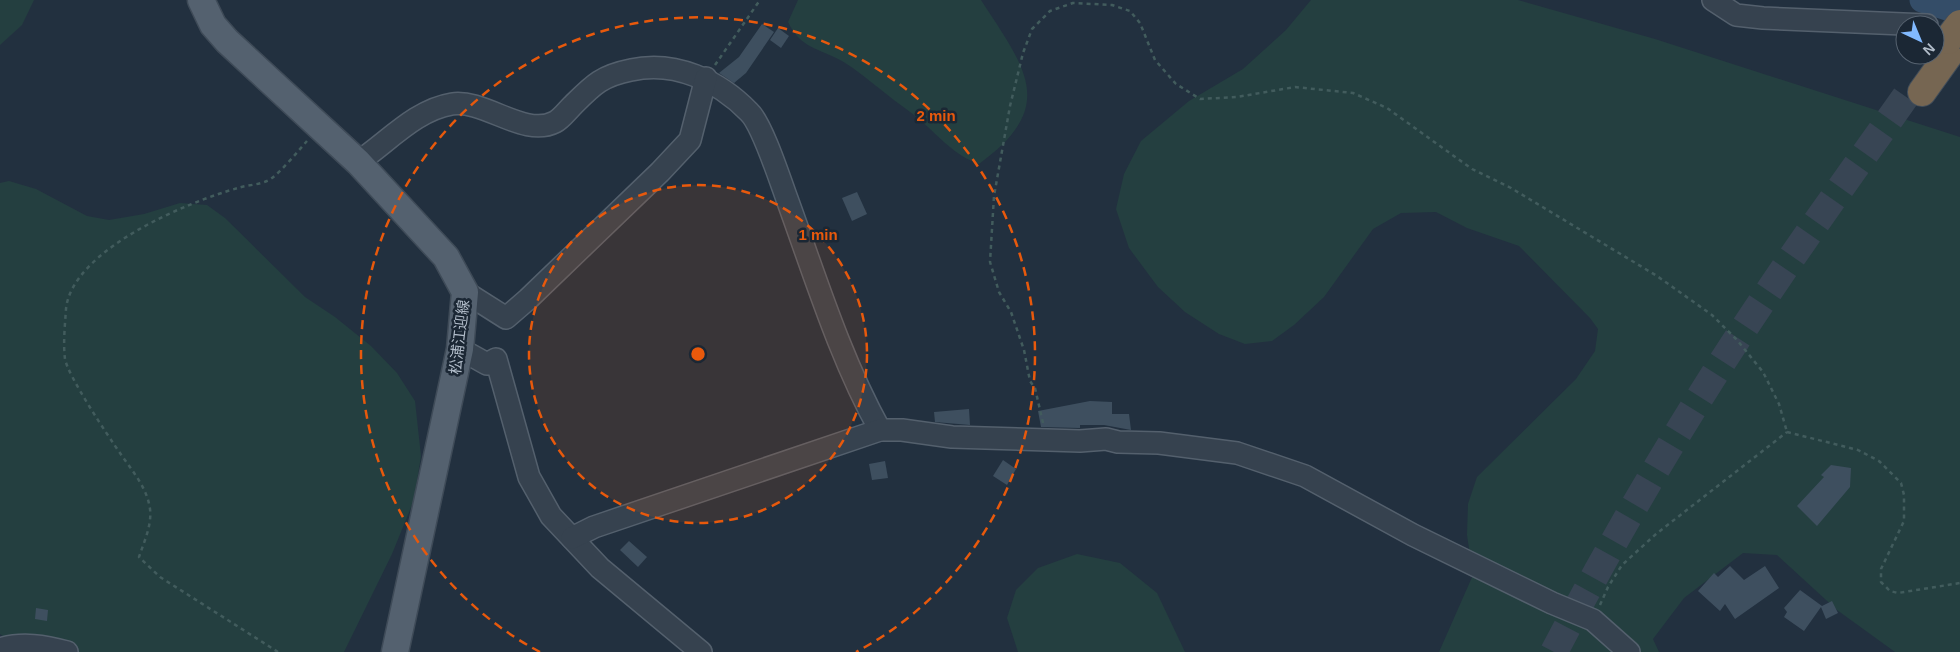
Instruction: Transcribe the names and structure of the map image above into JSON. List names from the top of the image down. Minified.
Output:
{"streets":{"main road":["松浦江迎線"]},"north":"bottom right","rings":["2 min","1 min"]}
